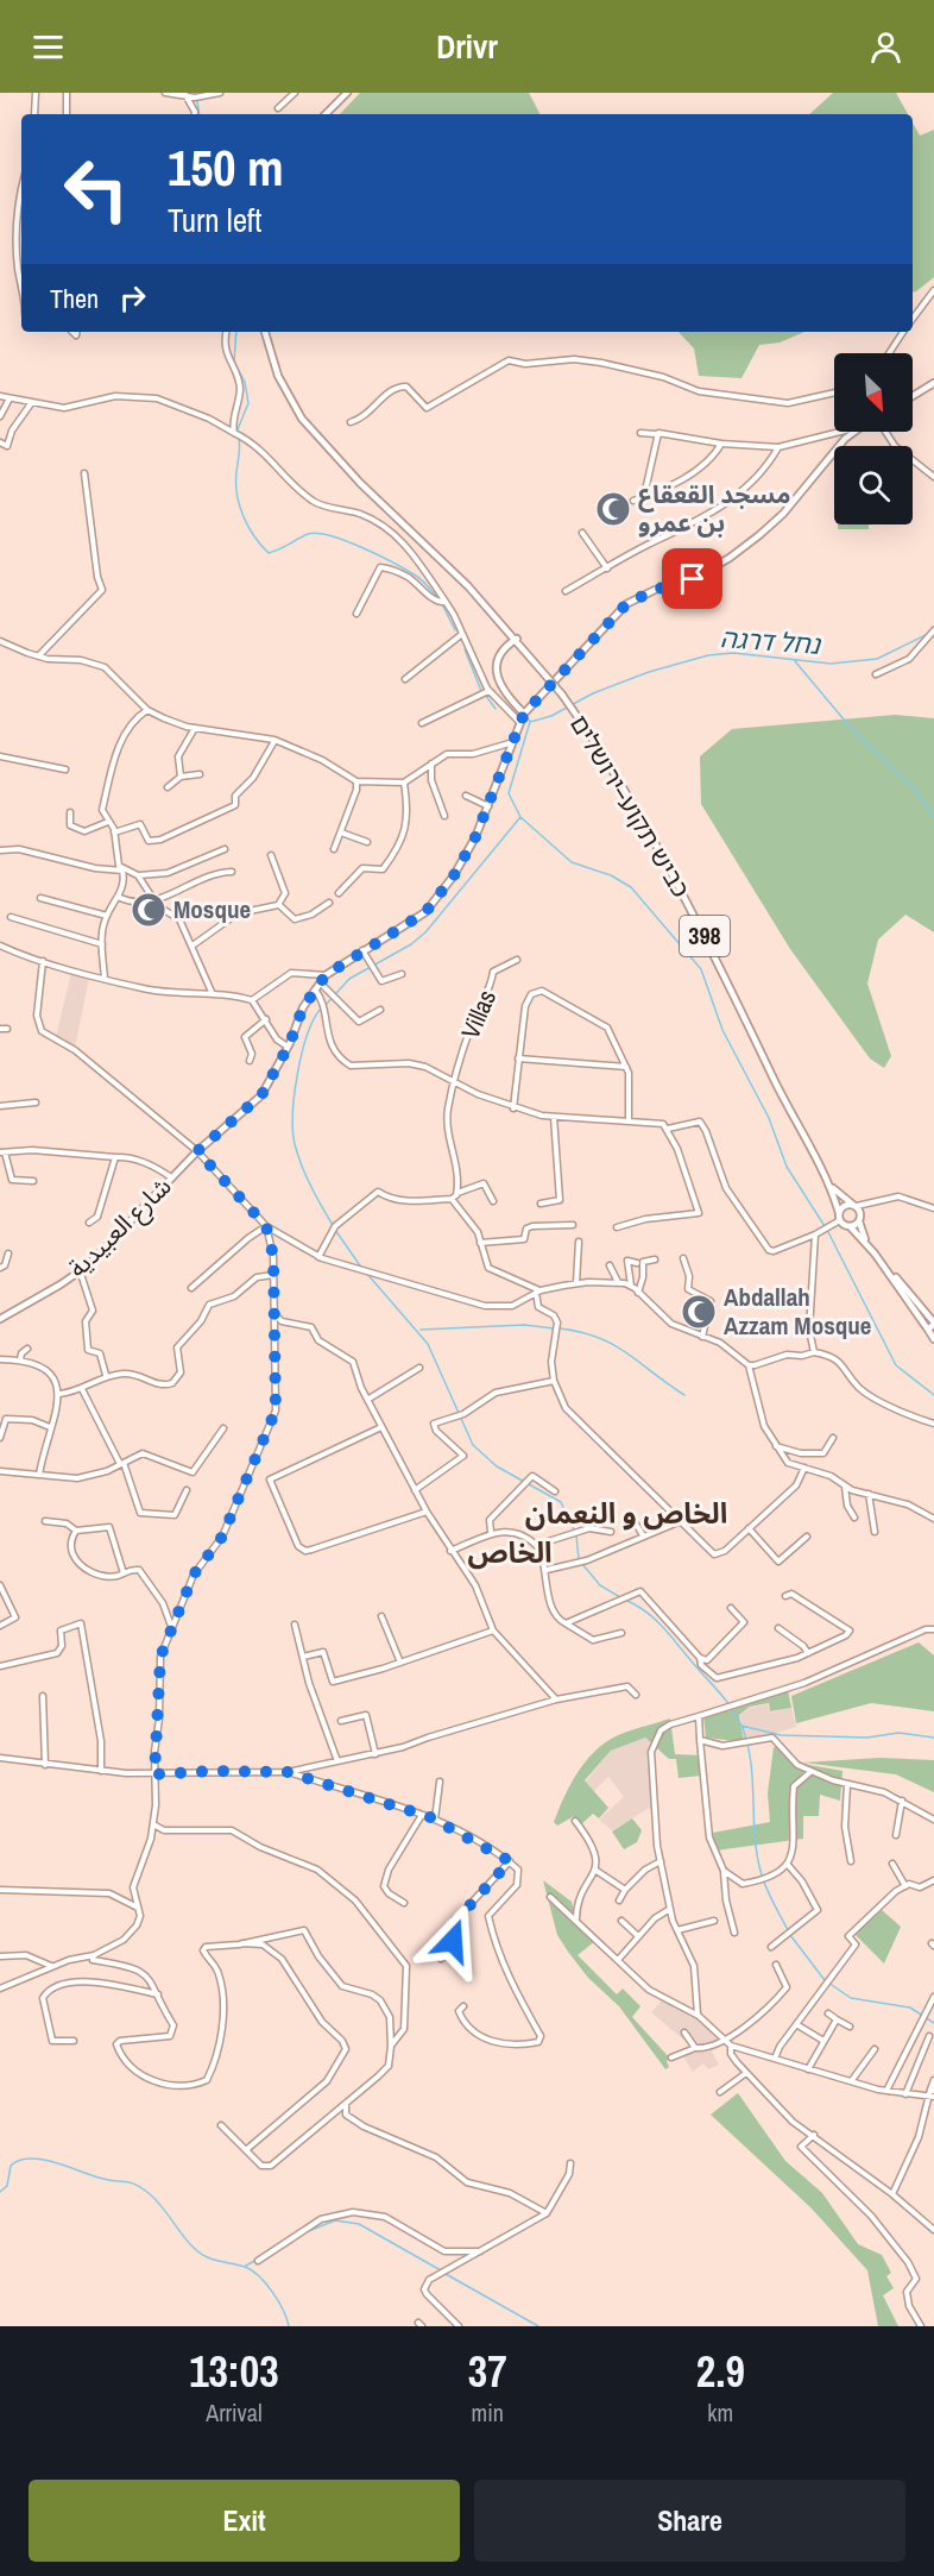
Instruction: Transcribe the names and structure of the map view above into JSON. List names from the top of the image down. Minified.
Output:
{"streets":{"main road":["כביש תקוע–ירושלים","398","شارع العبيدية"],"street":["Villas"]},"crossings":[["כביש תקוע–ירושלים","398"]],"districts":["الخاص و النعمان","الخاص"],"water":["נחל דרגה"],"places":{"mosque":["مسجد القعقاع بن عمرو","Mosque","Abdallah Azzam Mosque"]},"north":"bottom right","page":{"header":"Drivr","turn":["150 m","Turn left"],"then":"Then","eta":["13:03","Arrival","37","min","2.9","km"],"buttons":["Exit","Share"]}}
